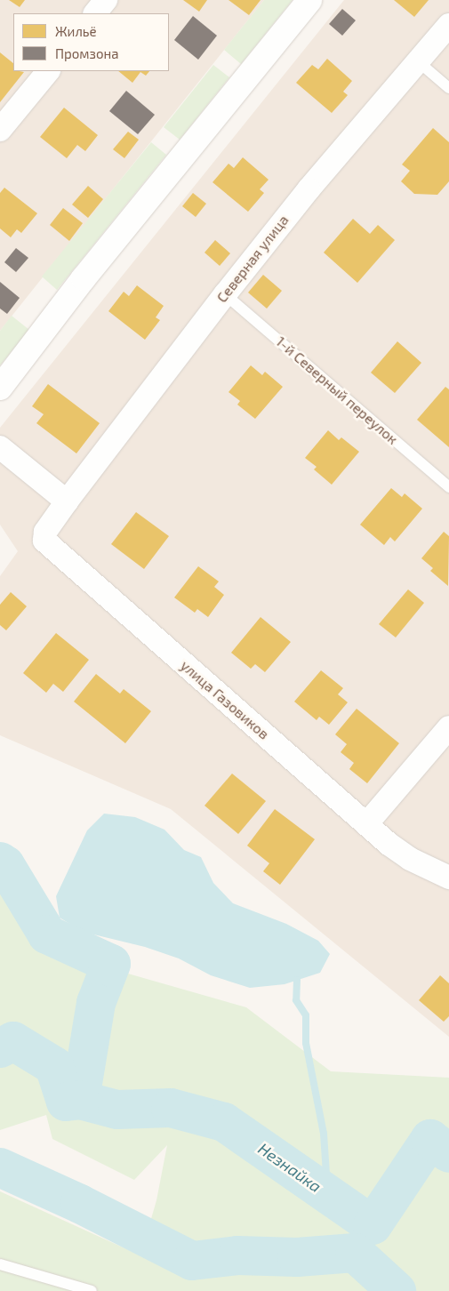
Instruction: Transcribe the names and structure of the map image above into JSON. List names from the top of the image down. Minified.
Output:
{"streets":{"street":["Северная улица","улица Газовиков"],"lane":["1-й Северный переулок"]},"crossings":[["Северная улица","1-й Северный переулок"],["Северная улица","улица Газовиков"]],"water":["Незнайка"],"legend":["Жильё","Промзона"]}
